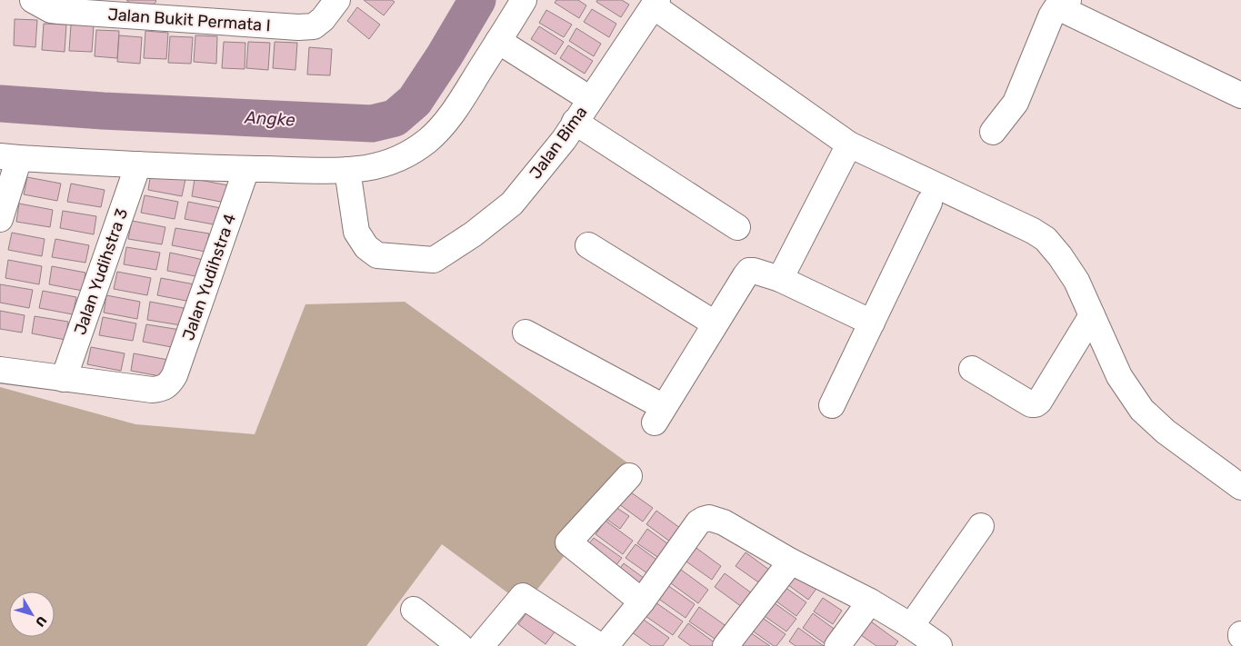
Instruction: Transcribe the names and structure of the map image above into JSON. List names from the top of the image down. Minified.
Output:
{"streets":{"street":["Jalan Bukit Permata I","Jalan Bima","Jalan Yudihstra 3","Jalan Yudihstra 4"]},"crossings":[["Jalan Yudihstra 3","Jalan Yudihstra 4"]],"water":["Angke"],"north":"bottom right"}
